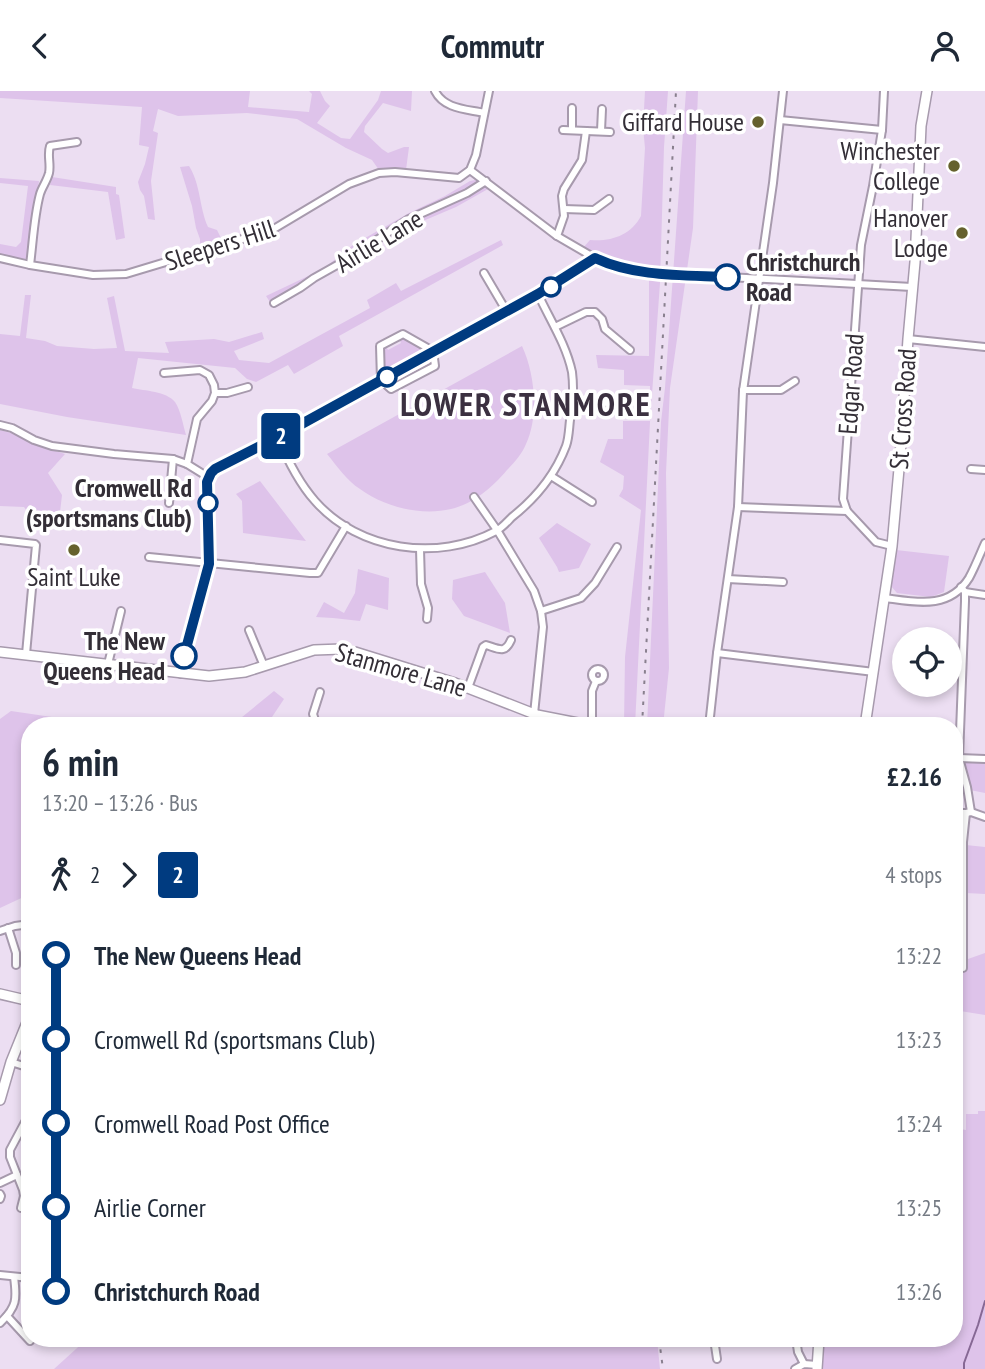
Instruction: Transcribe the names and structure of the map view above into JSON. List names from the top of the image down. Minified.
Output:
{"streets":{"street":["Airlie Lane","Sleepers Hill","Edgar Road","St Cross Road","Stanmore Lane"]},"districts":["LOWER STANMORE"],"places":["Giffard House","Winchester College","Hanover Lodge","Christchurch Road","Cromwell Rd (sportsmans Club)","Saint Luke","The New Queens Head"],"lines":["bus line 2"],"page":{"header":"Commutr","on_map":"2","heading":["6 min","13:20 – 13:26 · Bus","£2.16"],"legs":["2","2","4 stops"],"list":[{"name":"The New Queens Head","value":"13:22"},{"name":"Cromwell Rd (sportsmans Club)","value":"13:23"},{"name":"Cromwell Road Post Office","value":"13:24"},{"name":"Airlie Corner","value":"13:25"},{"name":"Christchurch Road","value":"13:26"}]}}
